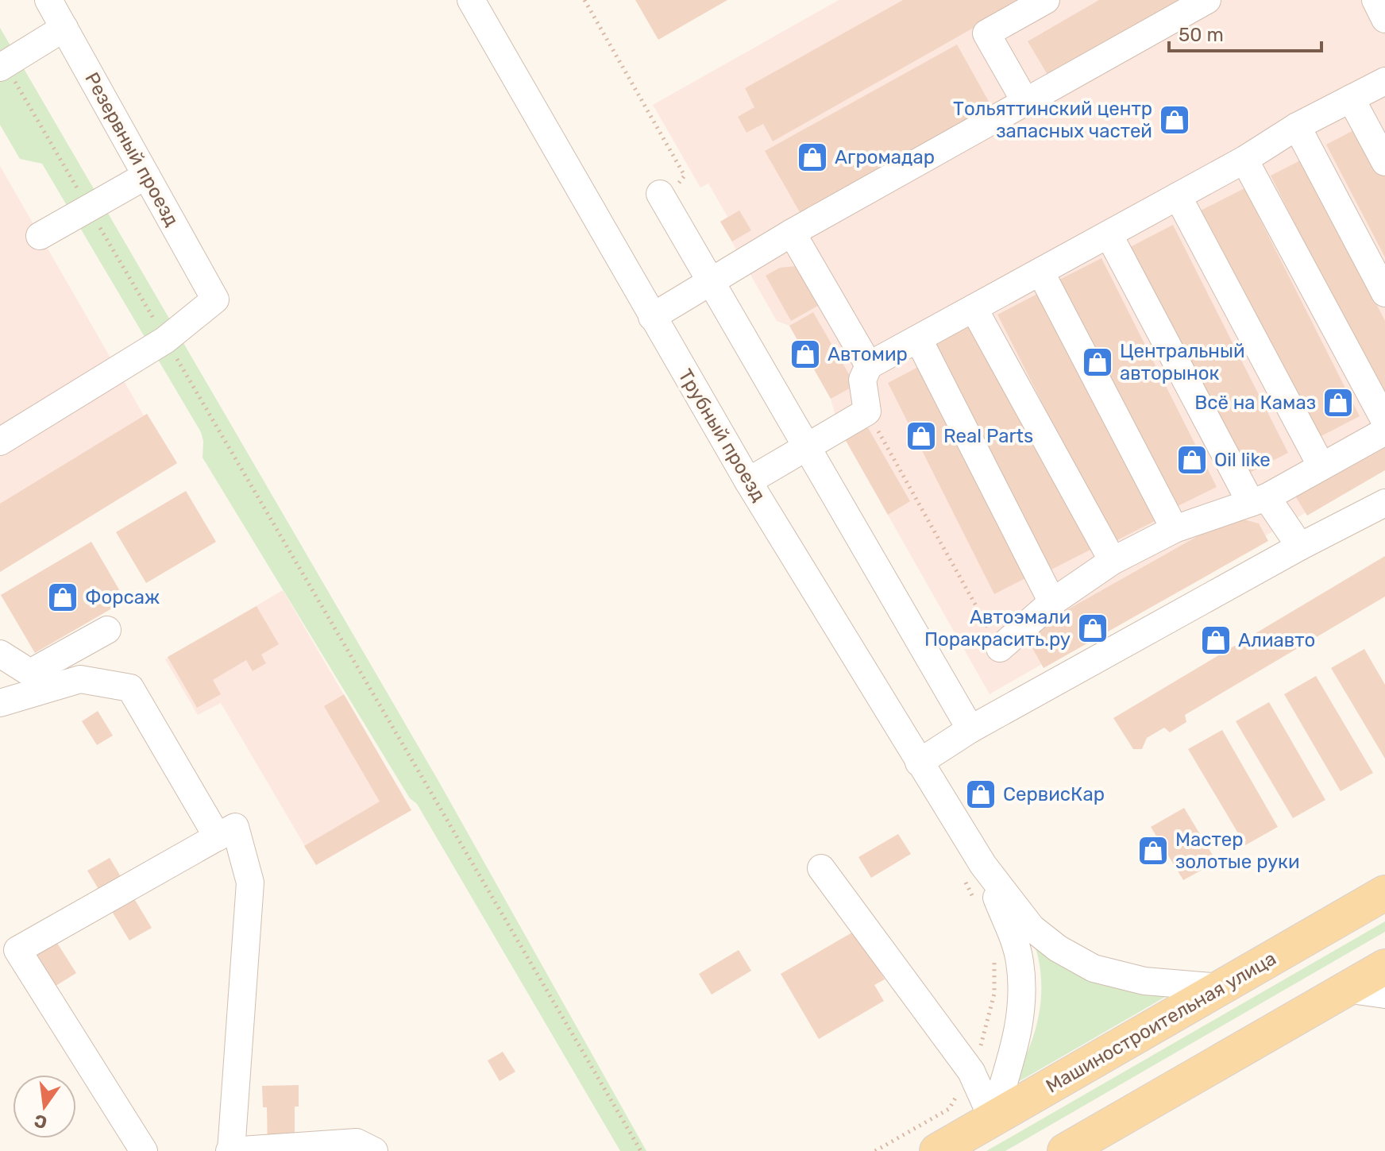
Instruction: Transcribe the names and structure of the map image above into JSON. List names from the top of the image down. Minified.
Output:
{"streets":{"main road":["Машиностроительная улица"],"street":["Резервный проезд","Трубный проезд"]},"places":{"shop":["Тольяттинский центр запасных частей","Агромадар","Автомир","Центральный авторынок","Всё на Камаз","Real Parts","Oil like","Форсаж","Автоэмали Поракрасить.ру","Алиавто","СервисКар","Мастер золотые руки"]},"scale_bar":"50 m","north":"bottom"}
